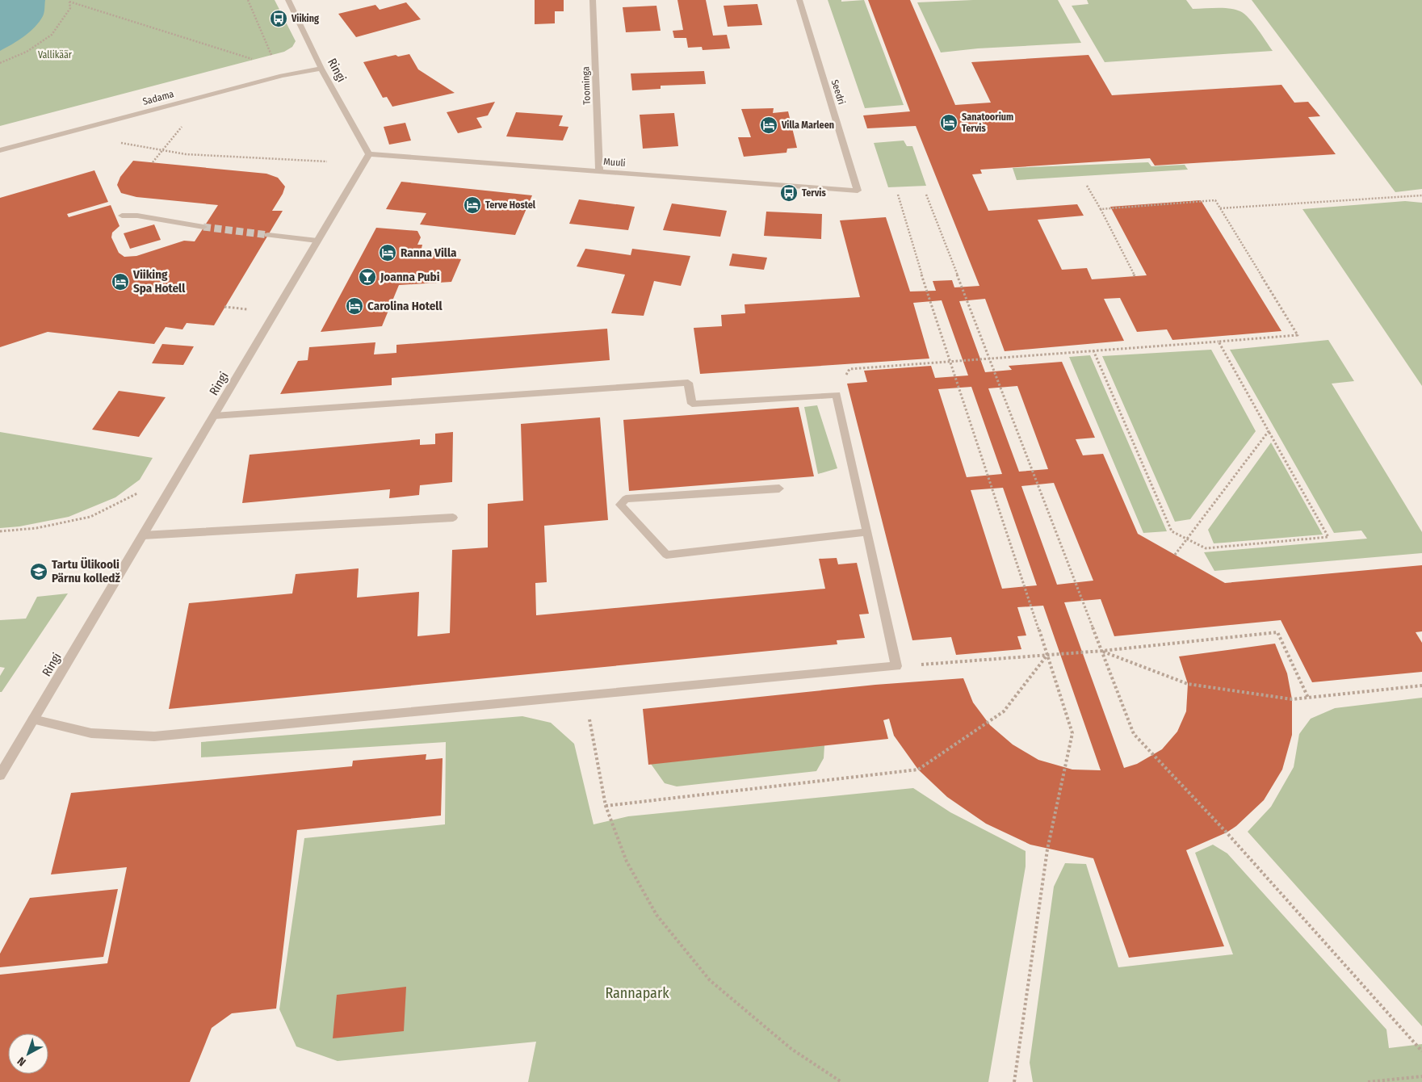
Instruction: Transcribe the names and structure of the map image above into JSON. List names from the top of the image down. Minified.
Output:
{"streets":{"street":["Ringi","Toominga","Seedri","Sadama","Muuli"]},"crossings":[["Ringi","Sadama"],["Ringi","Muuli"],["Toominga","Muuli"],["Seedri","Muuli"]],"parks":["Vallikäär","Rannapark"],"places":{"bus stop":["Viiking","Tervis"],"hotel":["Sanatoorium Tervis","Villa Marleen","Terve Hostel","Ranna Villa","Viiking Spa Hotell","Carolina Hotell"],"bar":["Joanna Pubi"],"school or university":["Tartu Ülikooli Pärnu kolledž"]},"north":"bottom left"}
